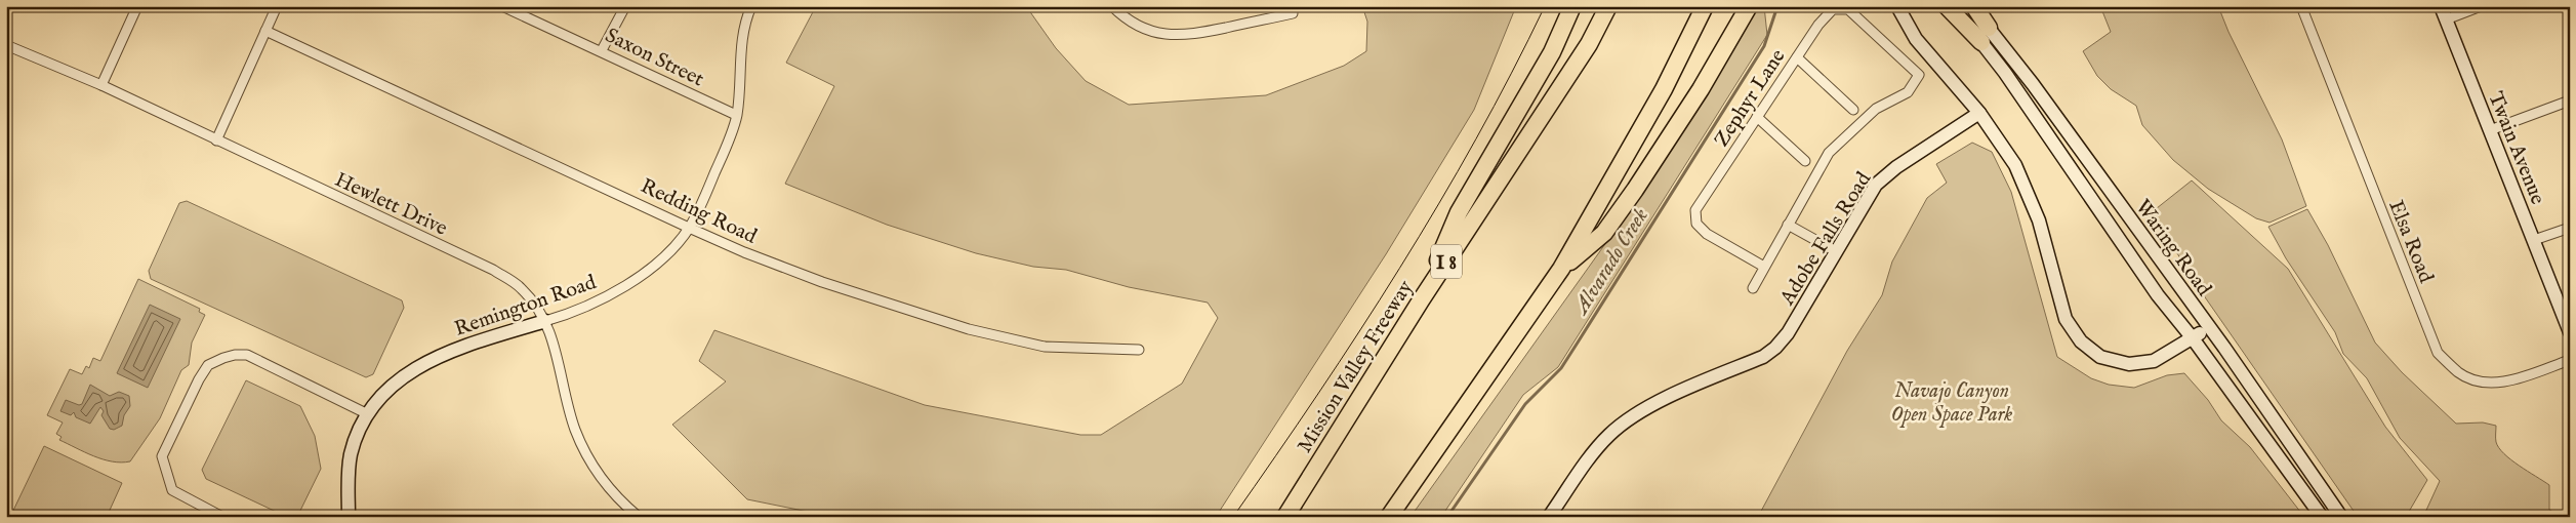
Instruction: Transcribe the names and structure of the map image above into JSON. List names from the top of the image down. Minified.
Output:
{"streets":{"highway":["I 8","Mission Valley Freeway"],"street":["Saxon Street","Zephyr Lane","Twain Avenue","Hewlett Drive","Redding Road","Adobe Falls Road","Elsa Road","Waring Road","Remington Road"]},"crossings":[["Saxon Street","Remington Road"],["Hewlett Drive","Remington Road"],["Redding Road","Remington Road"]],"water":["Alvarado Creek"],"parks":["Navajo Canyon Open Space Park"]}
